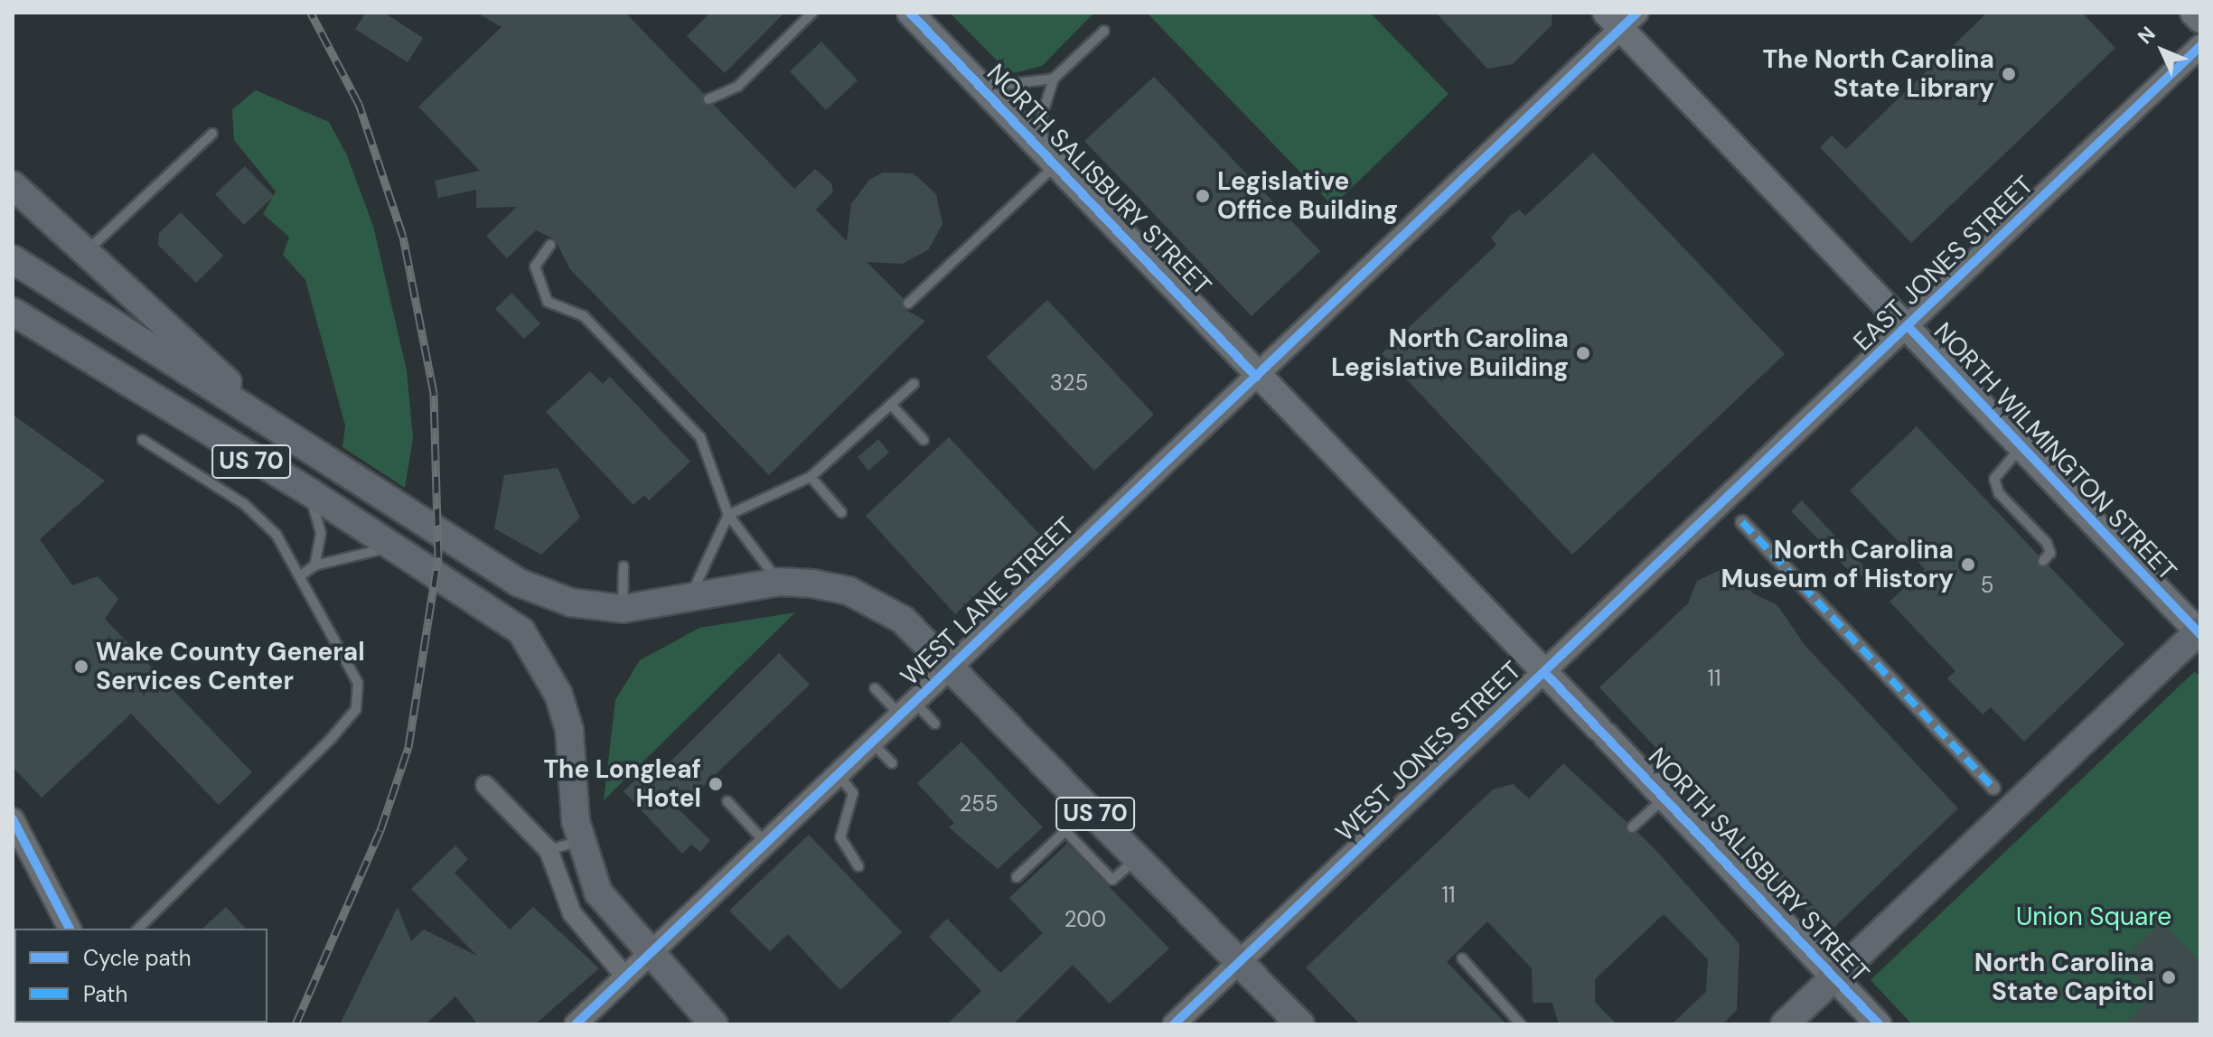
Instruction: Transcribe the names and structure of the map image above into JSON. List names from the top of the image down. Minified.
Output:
{"streets":{"main road":["NORTH SALISBURY STREET","NORTH WILMINGTON STREET","US 70"],"street":["EAST JONES STREET","WEST LANE STREET","WEST JONES STREET"]},"crossings":[["NORTH SALISBURY STREET","WEST LANE STREET"],["NORTH SALISBURY STREET","WEST JONES STREET"],["EAST JONES STREET","NORTH WILMINGTON STREET"],["EAST JONES STREET","WEST JONES STREET"],["NORTH WILMINGTON STREET","WEST LANE STREET"],["US 70","WEST LANE STREET"],["US 70","WEST JONES STREET"]],"parks":["Union Square"],"places":["The North Carolina State Library","Legislative Office Building","North Carolina Legislative Building","North Carolina Museum of History","Wake County General Services Center","The Longleaf Hotel","North Carolina State Capitol"],"house_numbers":["325","5","11","255","11","200"],"legend":["Cycle path","Path"],"north":"top left"}
